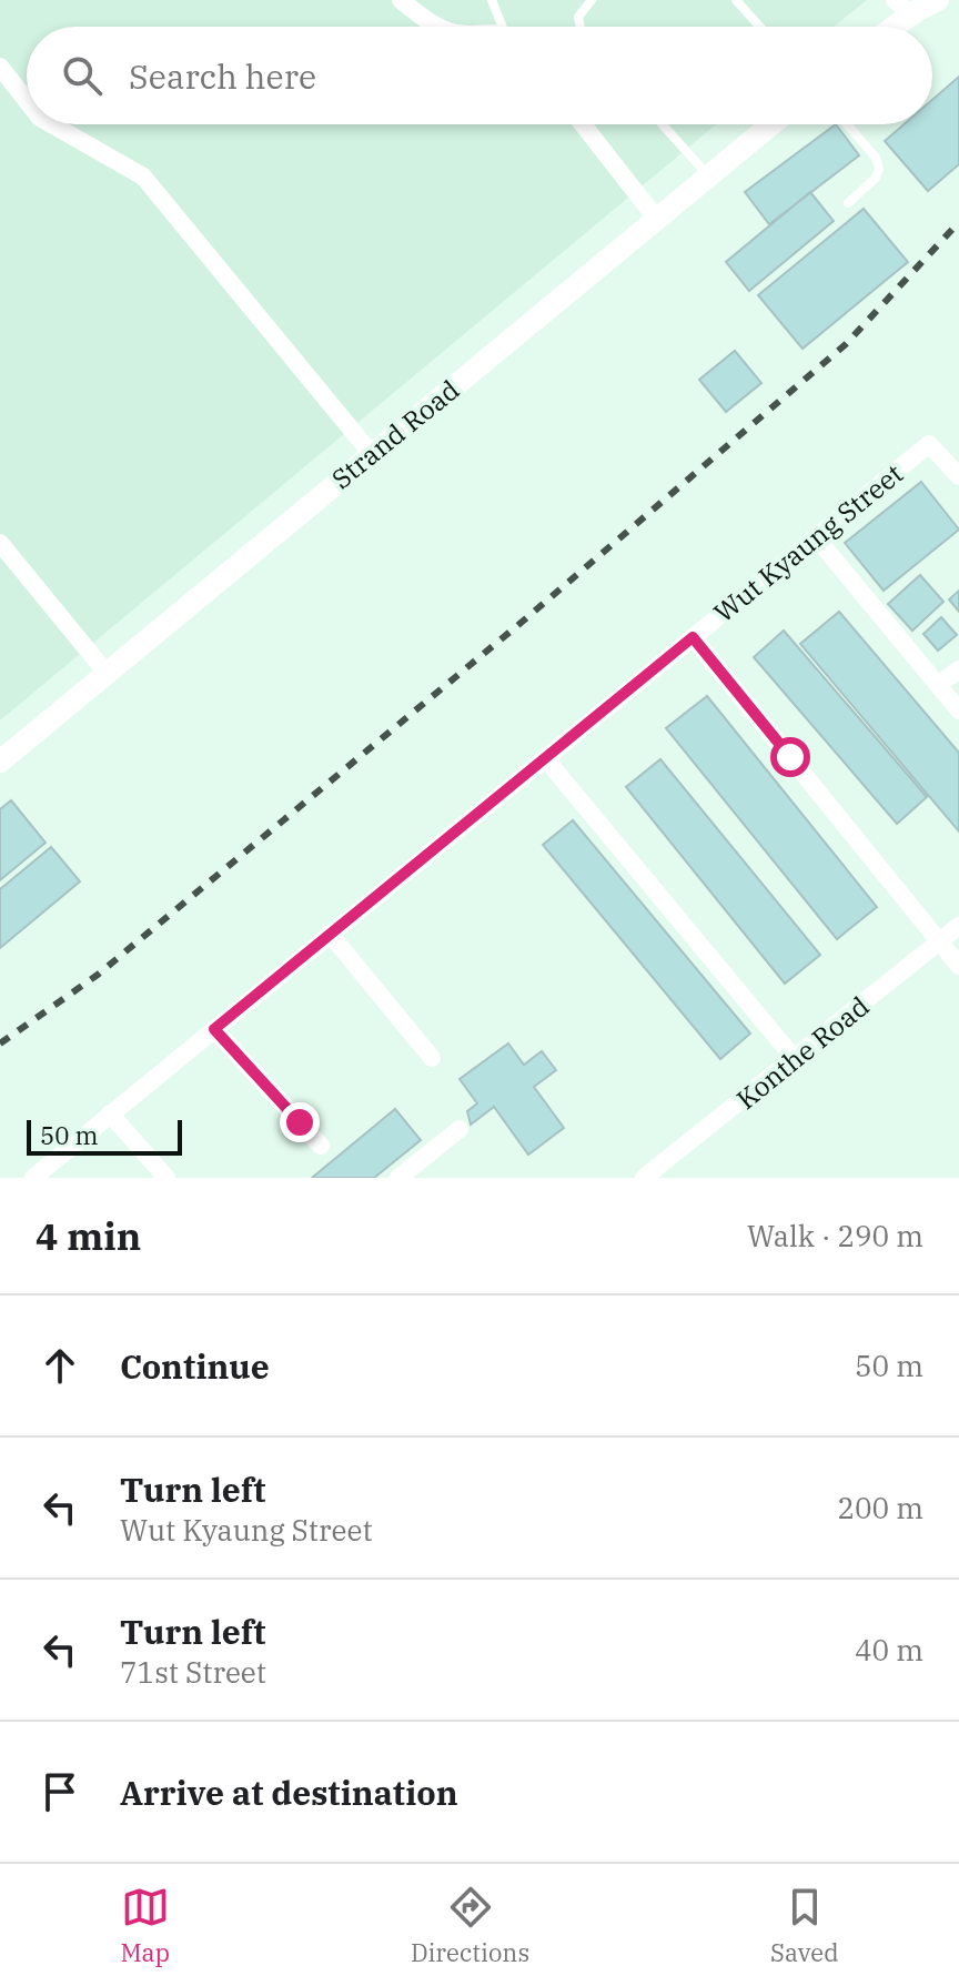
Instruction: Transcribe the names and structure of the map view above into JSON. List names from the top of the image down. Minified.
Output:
{"streets":{"street":["Strand Road","Wut Kyaung Street","Konthe Road"]},"scale_bar":"50 m","page":{"search":"Search here","scale":"50 m","heading":["4 min","Walk · 290 m"],"list":[["Continue","50 m"],["Turn left","Wut Kyaung Street","200 m"],["Turn left","71st Street","40 m"],"Arrive at destination"],"nav":["Map","Directions","Saved"]}}
